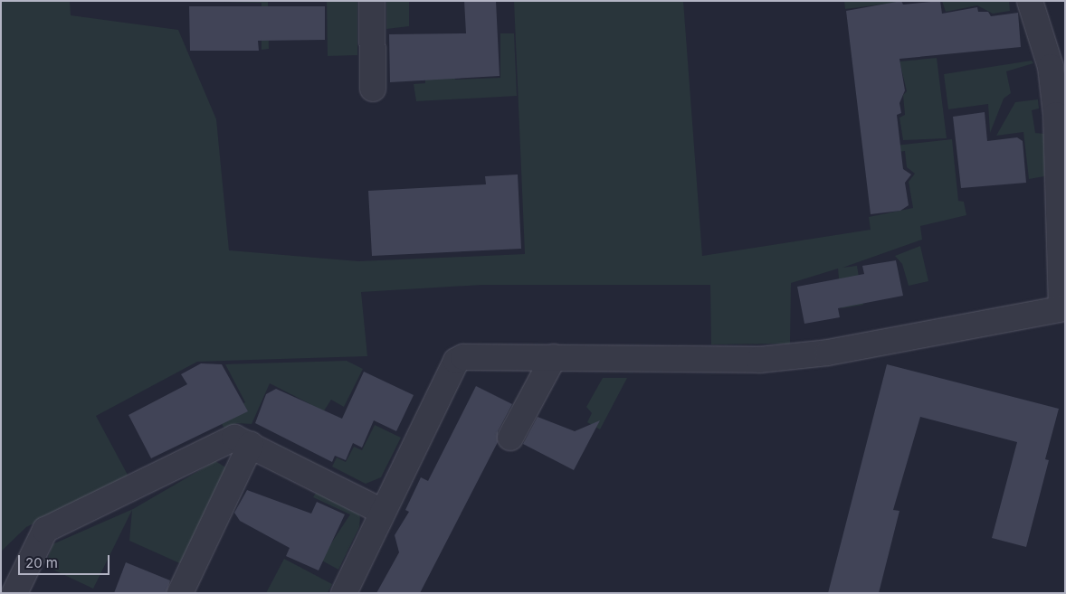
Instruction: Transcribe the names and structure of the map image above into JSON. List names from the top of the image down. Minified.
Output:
{"scale_bar":"20 m"}
